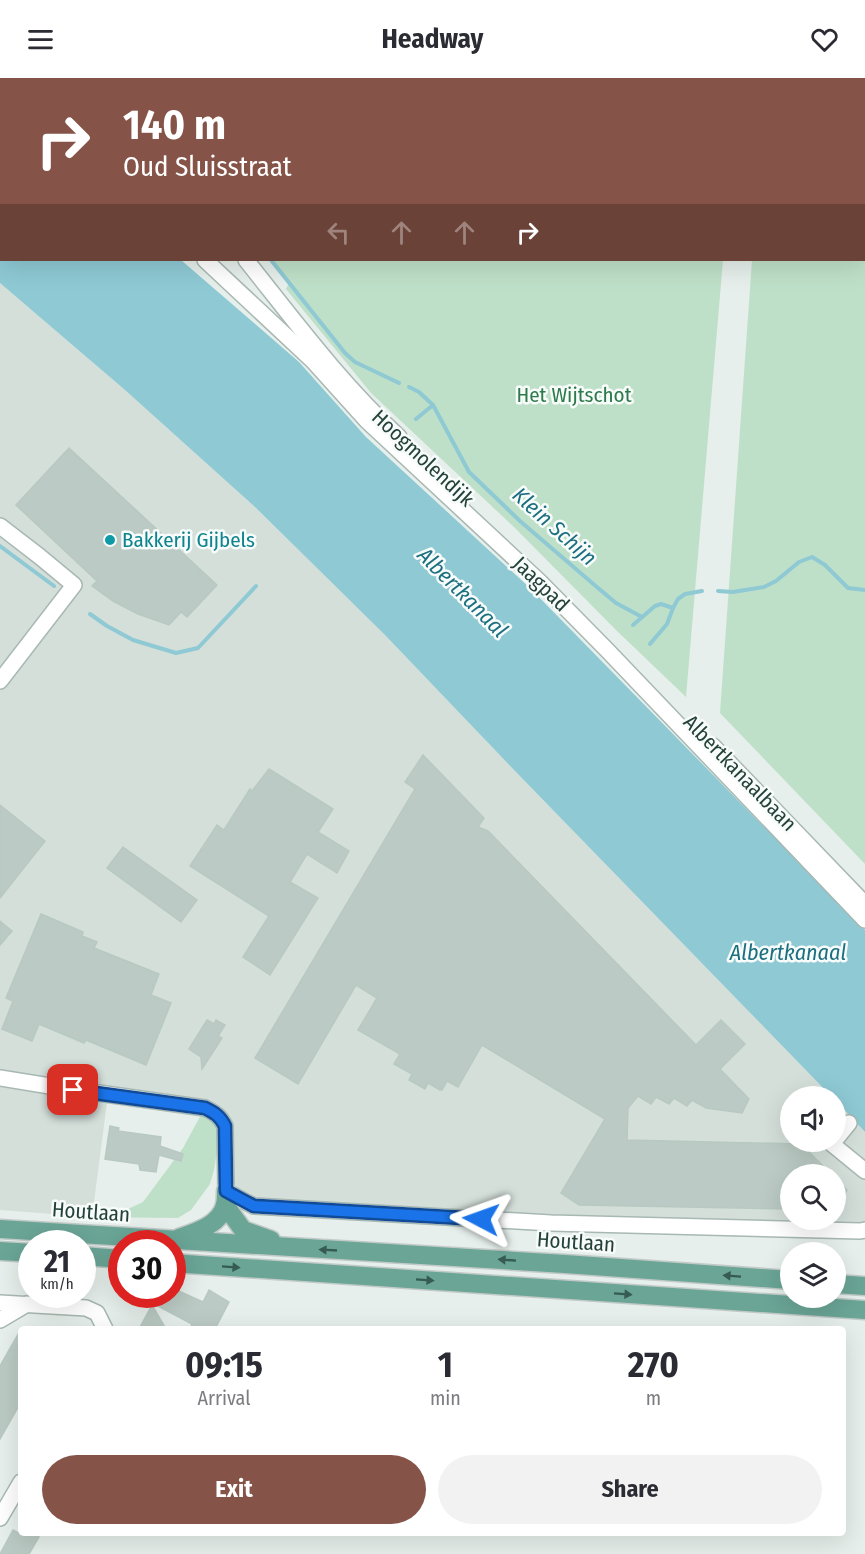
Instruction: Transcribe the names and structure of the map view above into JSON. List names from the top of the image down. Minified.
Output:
{"streets":{"main road":["Houtlaan"],"street":["Hoogmolendijk","Jaagpad","Albertkanaalbaan"]},"crossings":[["Hoogmolendijk","Albertkanaalbaan"]],"water":["Klein Schijn","Albertkanaal"],"parks":["Het Wijtschot"],"places":["Bakkerij Gijbels"],"page":{"header":"Headway","turn":["140 m","Oud Sluisstraat"],"speed":"21 km/h","limit":"30","eta":["09:15","Arrival","1","min","270","m"],"buttons":["Exit","Share"]}}
